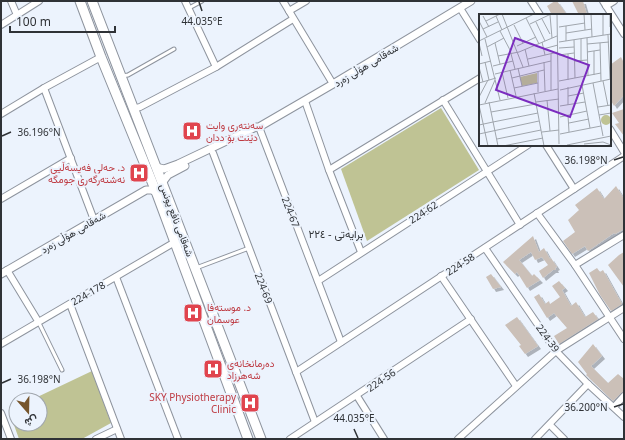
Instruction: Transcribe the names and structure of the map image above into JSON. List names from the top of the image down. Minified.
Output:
{"streets":{"main road":["شەقامی نافع یونس"],"street":["شەقامی هۆڵی زەرد","224-67","224-62","224-58","224-69","224-178","224-39","224-56"]},"crossings":[["شەقامی هۆڵی زەرد","224-67"],["شەقامی هۆڵی زەرد","شەقامی نافع یونس"],["شەقامی هۆڵی زەرد","224-69"],["224-67","224-62"],["224-67","224-58"],["شەقامی نافع یونس","224-178"],["224-58","224-69"],["224-58","224-39"],["224-69","224-56"]],"districts":["برایەتی - ٢٢٤"],"places":{"hospital":["سەنتەری وایت دێنت بۆ ددان","د. حەلی فەیسەڵیی نەشتەرگەری جومگە","د. موستەفا عوسمان","دەرمانخانەی شەهرزاد","SKY Physiotherapy Clinic"]},"scale_bar":"100 m","north":"bottom","coordinates":["44.035°E","36.196°N","36.198°N","36.200°N"]}
